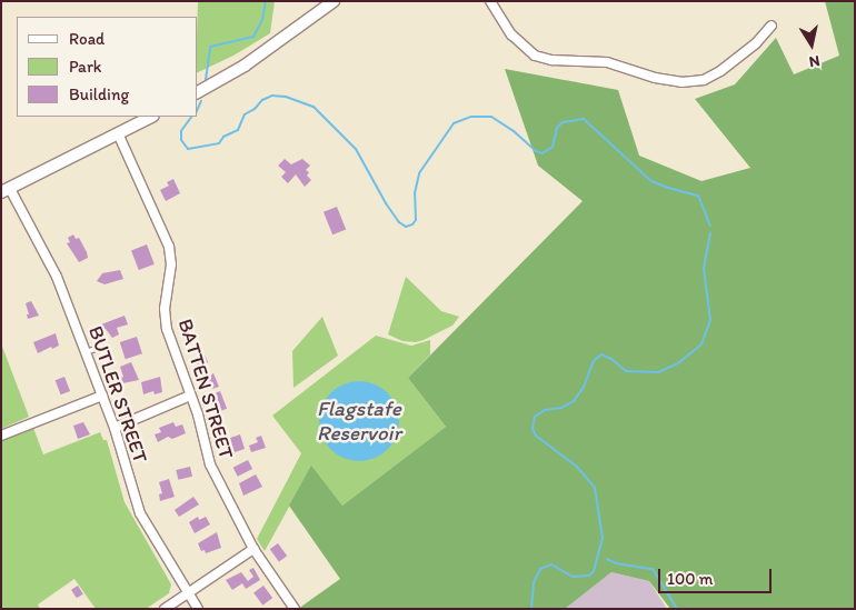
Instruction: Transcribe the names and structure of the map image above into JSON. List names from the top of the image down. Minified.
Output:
{"streets":{"street":["BATTEN STREET","BUTLER STREET"]},"water":["Flagstafe Reservoir"],"legend":["Road","Park","Building"],"scale_bar":"100 m","north":"bottom"}
